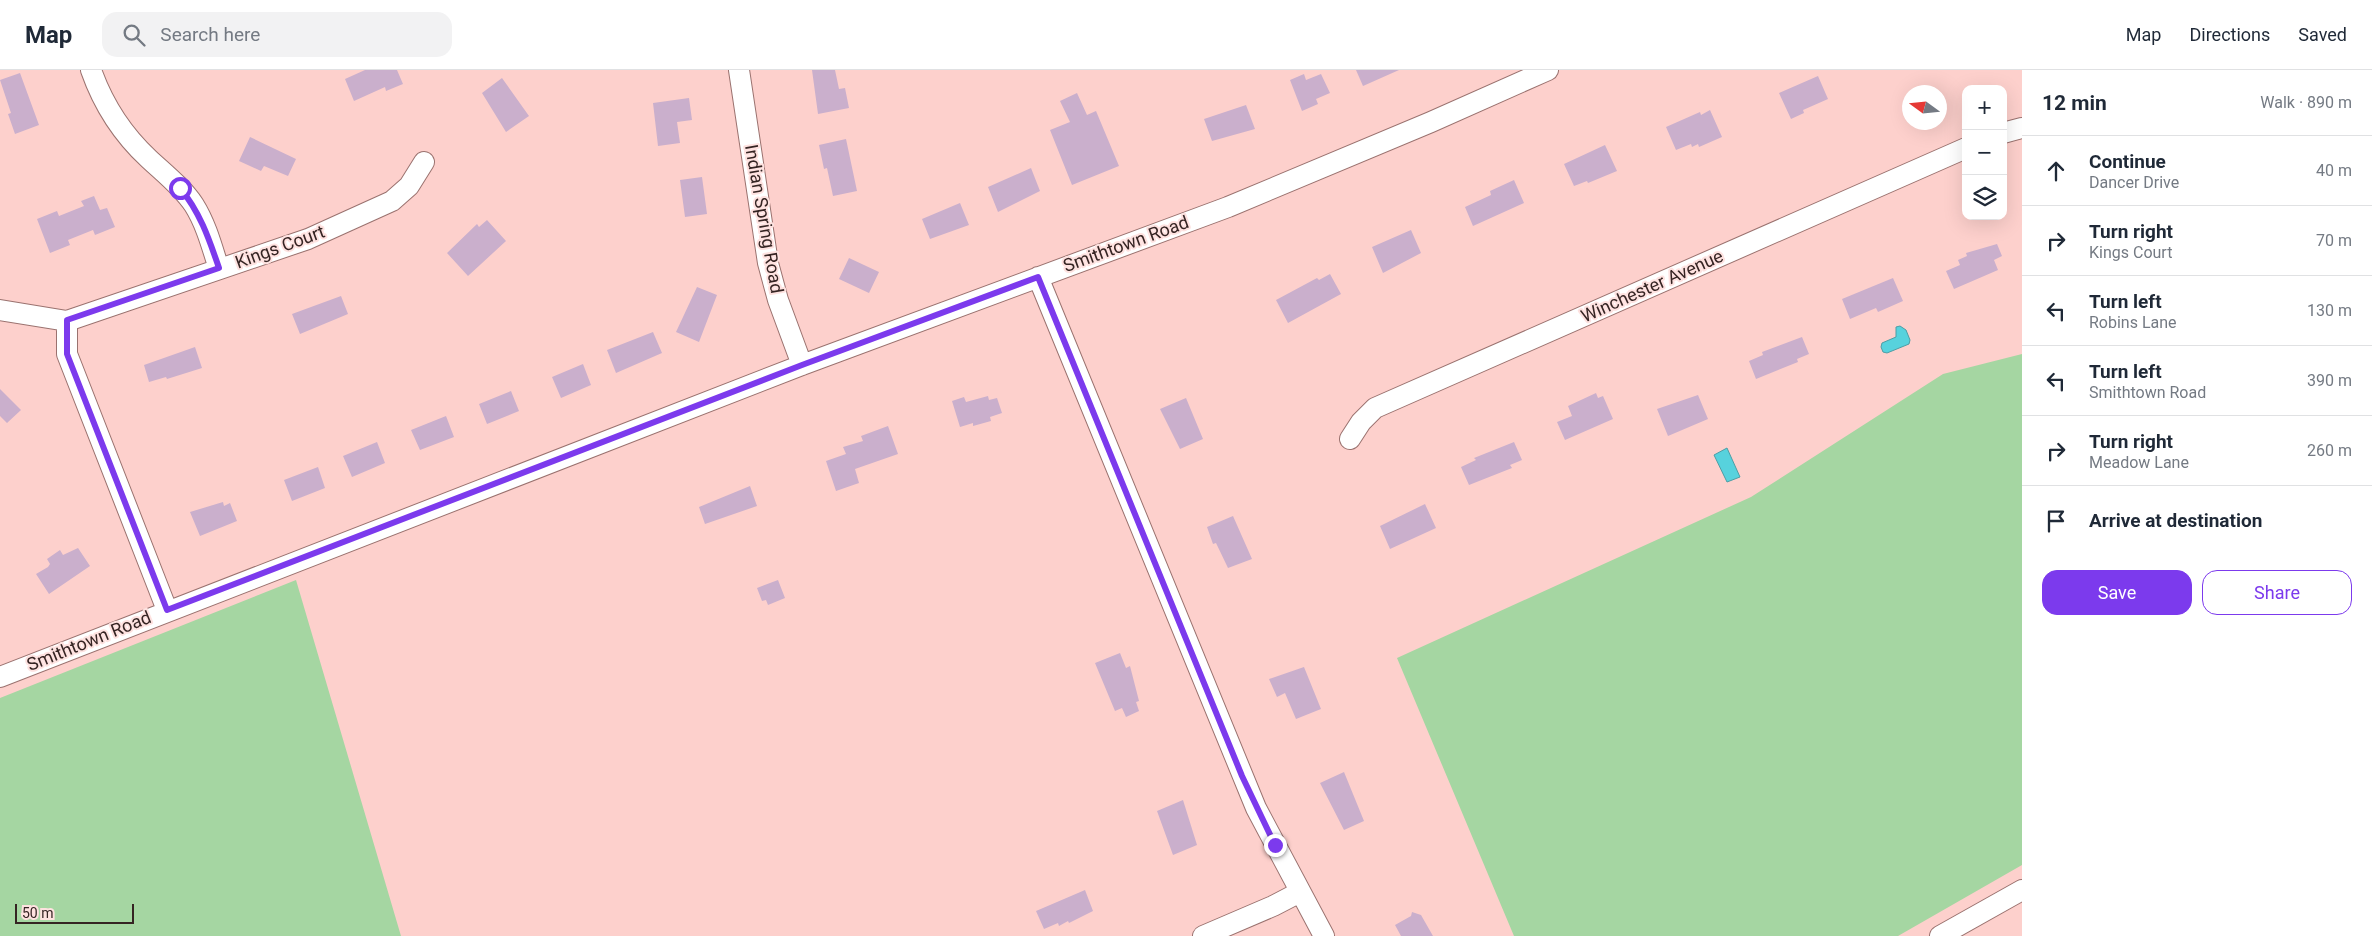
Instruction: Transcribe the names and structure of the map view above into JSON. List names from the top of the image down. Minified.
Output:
{"streets":{"street":["Indian Spring Road","Smithtown Road","Kings Court","Winchester Avenue"]},"crossings":[["Indian Spring Road","Smithtown Road"]],"scale_bar":"50 m","north":"left","page":{"header":"Map","search":"Search here","nav":["Map","Directions","Saved"],"heading":["12 min","Walk · 890 m"],"map_buttons":["+","−"],"list":[["Continue","Dancer Drive","40 m"],["Turn right","Kings Court","70 m"],["Turn left","Robins Lane","130 m"],["Turn left","Smithtown Road","390 m"],["Turn right","Meadow Lane","260 m"],"Arrive at destination"],"buttons":["Save","Share"],"scale":"50 m"}}
